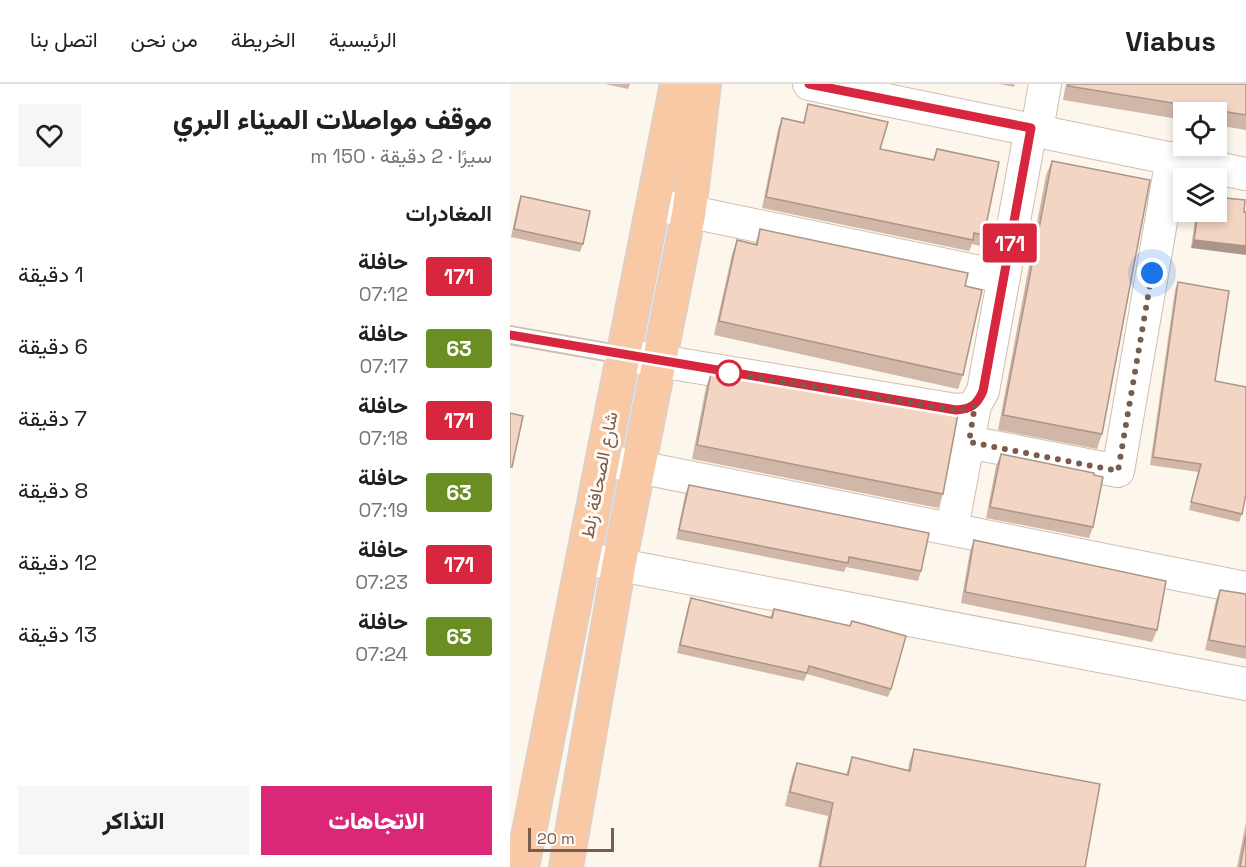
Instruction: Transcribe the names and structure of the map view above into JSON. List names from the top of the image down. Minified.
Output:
{"streets":{"highway":["شارع الصحافة زلط"]},"lines":["bus line 171"],"scale_bar":"20 m","page":{"header":"Viabus","nav":["الرئيسية","الخريطة","من نحن","اتصل بنا"],"on_map":"171","heading":[["موقف مواصلات الميناء البري","سيرًا · 2 دقيقة · 150 m"],"المغادرات"],"list":[{"mark":"171","name":"حافلة","note":"07:12","value":"1 دقيقة"},{"mark":"63","name":"حافلة","note":"07:17","value":"6 دقيقة"},{"mark":"171","name":"حافلة","note":"07:18","value":"7 دقيقة"},{"mark":"63","name":"حافلة","note":"07:19","value":"8 دقيقة"},{"mark":"171","name":"حافلة","note":"07:23","value":"12 دقيقة"},{"mark":"63","name":"حافلة","note":"07:24","value":"13 دقيقة"}],"buttons":["الاتجاهات","التذاكر"],"scale":"20 m"}}
